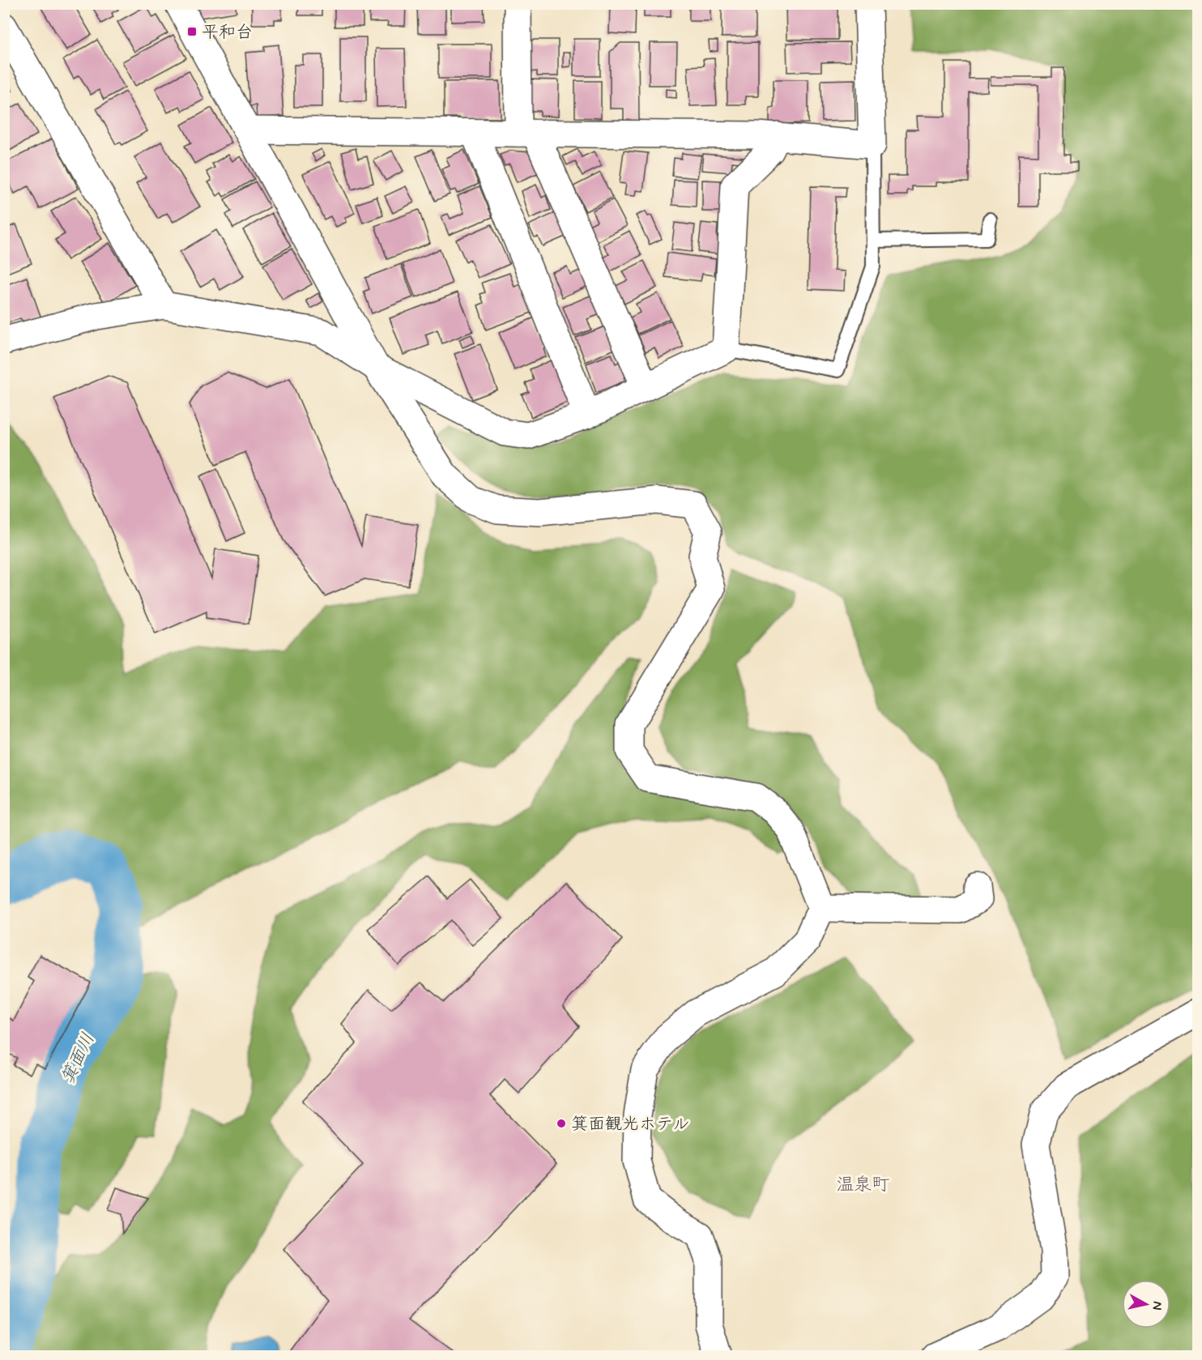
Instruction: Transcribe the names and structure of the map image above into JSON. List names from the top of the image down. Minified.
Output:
{"districts":["温泉町"],"water":["箕面川"],"places":{"transit":["平和台"],"other":["箕面観光ホテル"]},"north":"right"}
